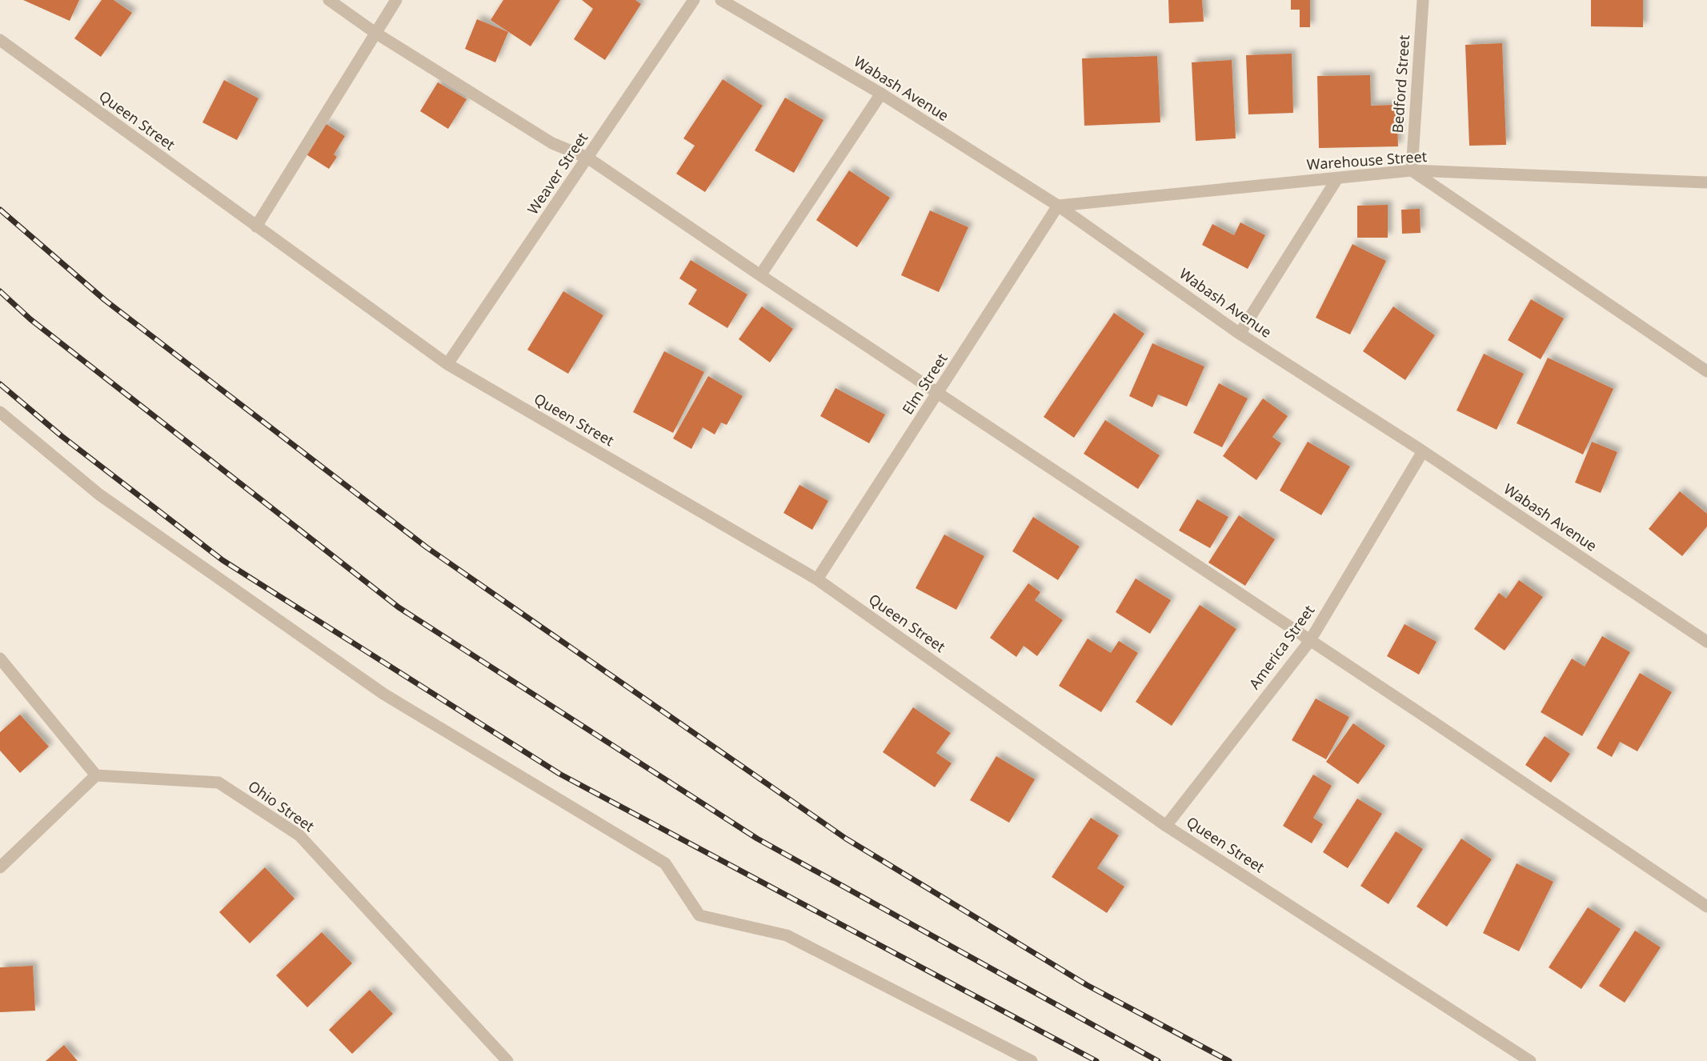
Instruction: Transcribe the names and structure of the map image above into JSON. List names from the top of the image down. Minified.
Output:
{"streets":{"street":["Bedford Street","Wabash Avenue","Queen Street","Warehouse Street","Weaver Street","Elm Street","America Street","Ohio Street"]},"crossings":[["Bedford Street","Warehouse Street"],["Wabash Avenue","Warehouse Street"],["Wabash Avenue","Elm Street"],["Wabash Avenue","America Street"],["Queen Street","Weaver Street"],["Queen Street","Elm Street"],["Queen Street","America Street"],["Warehouse Street","Elm Street"]]}
